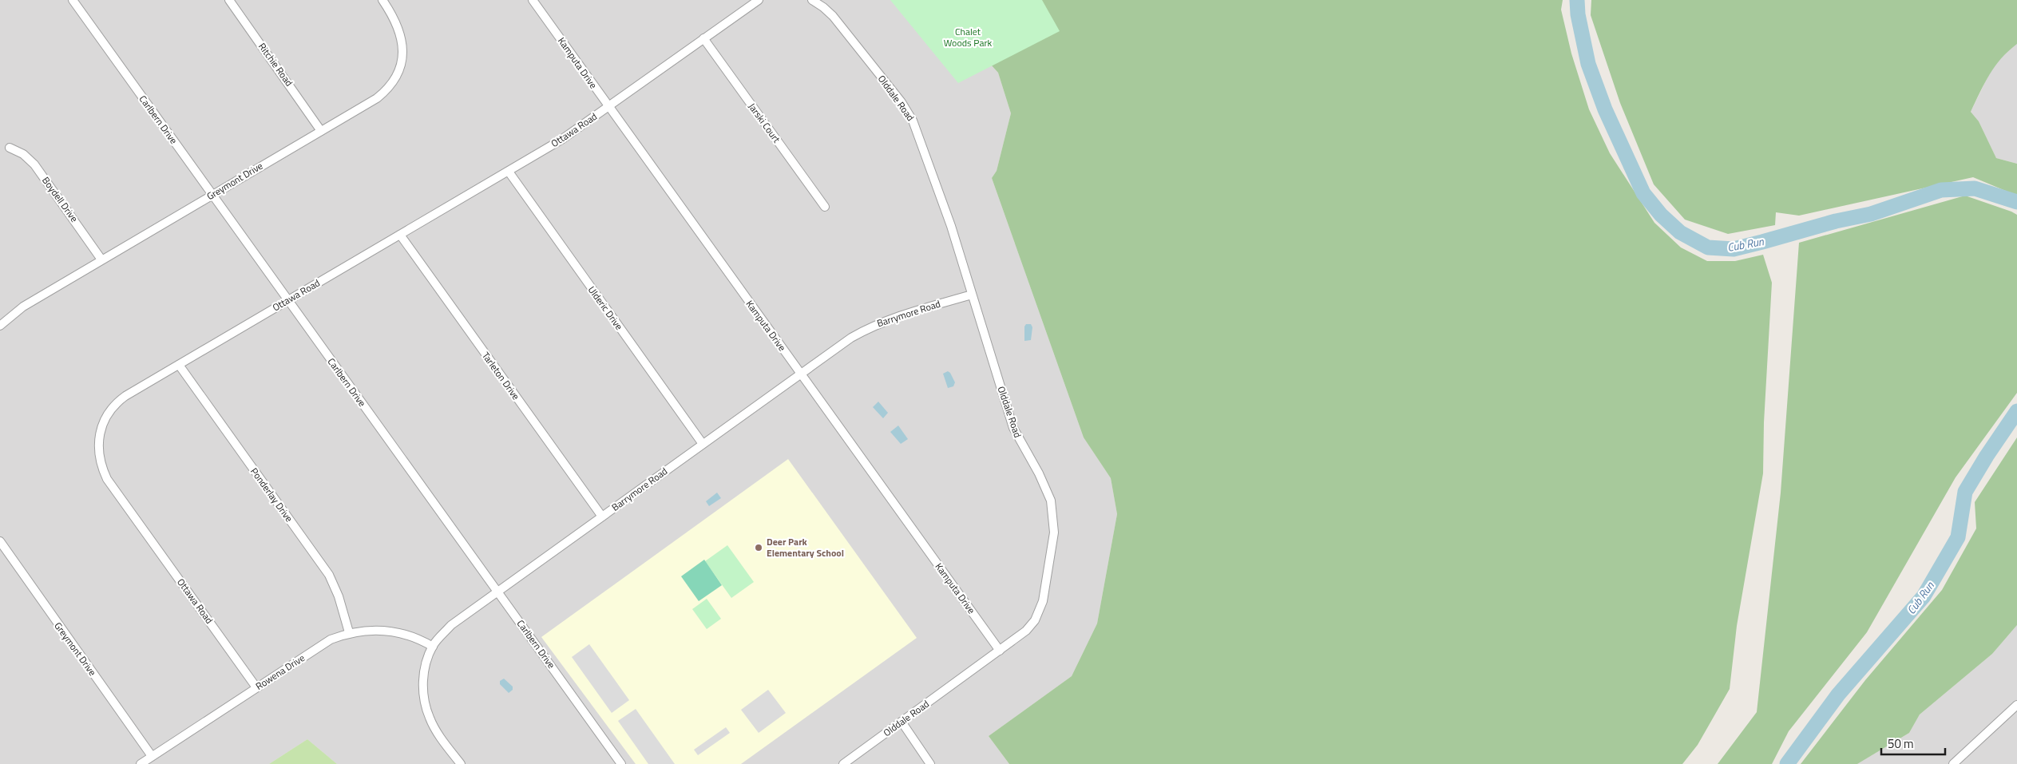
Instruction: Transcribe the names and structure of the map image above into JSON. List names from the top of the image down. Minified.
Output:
{"streets":{"street":["Kamputa Drive","Ritchie Road","Olddale Road","Carlbern Drive","Jarski Court","Ottawa Road","Greymont Drive","Boydell Drive","Ulderic Drive","Barrymore Road","Tarleton Drive","Ponderlay Drive","Rowena Drive"]},"crossings":[["Kamputa Drive","Olddale Road"],["Kamputa Drive","Ottawa Road"],["Kamputa Drive","Barrymore Road"],["Ritchie Road","Greymont Drive"],["Olddale Road","Barrymore Road"],["Carlbern Drive","Ottawa Road"],["Carlbern Drive","Greymont Drive"],["Carlbern Drive","Barrymore Road"],["Jarski Court","Ottawa Road"],["Ottawa Road","Ulderic Drive"],["Ottawa Road","Tarleton Drive"],["Ottawa Road","Ponderlay Drive"],["Ottawa Road","Rowena Drive"],["Greymont Drive","Boydell Drive"],["Greymont Drive","Rowena Drive"],["Ulderic Drive","Barrymore Road"],["Barrymore Road","Tarleton Drive"],["Barrymore Road","Rowena Drive"],["Ponderlay Drive","Rowena Drive"]],"water":["Cub Run"],"parks":["Chalet Woods Park"],"places":["Deer Park Elementary School"],"scale_bar":"50 m"}
